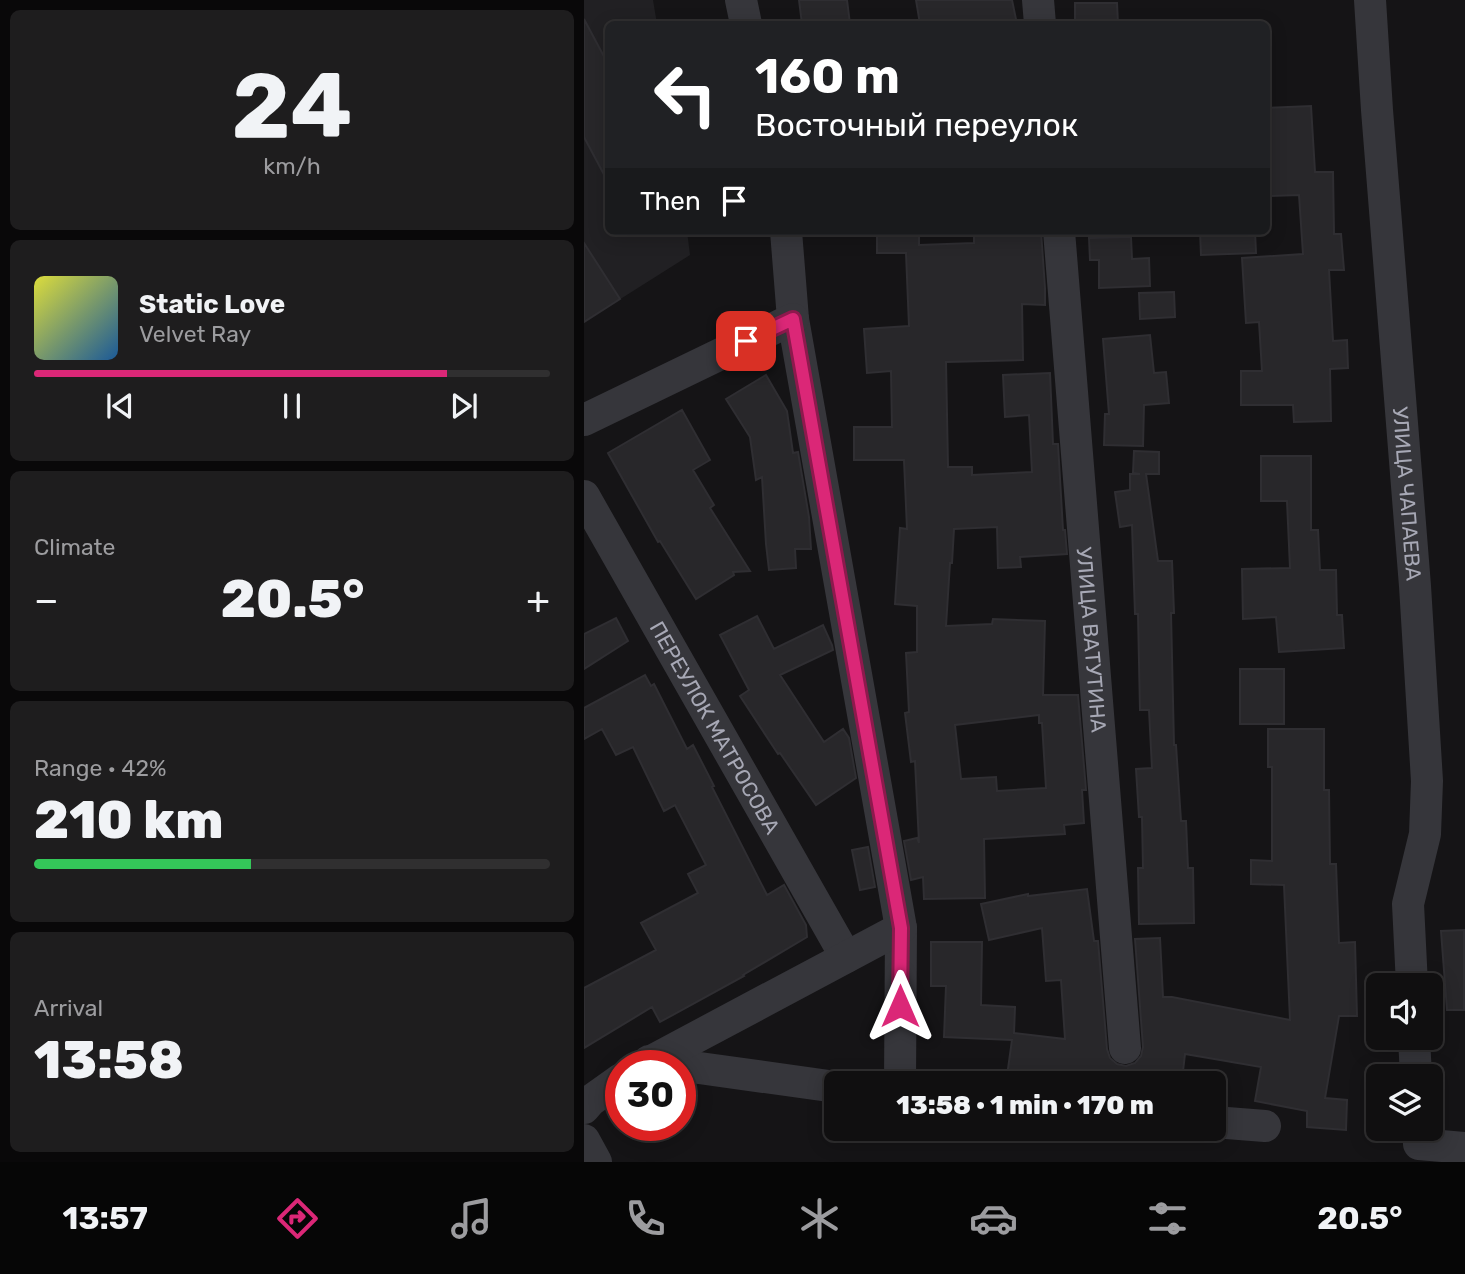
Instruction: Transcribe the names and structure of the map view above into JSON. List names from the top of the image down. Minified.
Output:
{"streets":{"street":["УЛИЦА ЧАПАЕВА","УЛИЦА ВАТУТИНА","ПЕРЕУЛОК МАТРОСОВА"]},"page":{"tile":[["24","km/h"],"Climate",["Range · 42%","210 km"],["Arrival","13:58"]],"turn":["160 m","Восточный переулок"],"then":"Then","song":["Static Love","Velvet Ray"],"heat":["−","20.5°","+"],"limit":"30","trip":"13:58 · 1 min · 170 m","tabs":["13:57","20.5°"]}}
